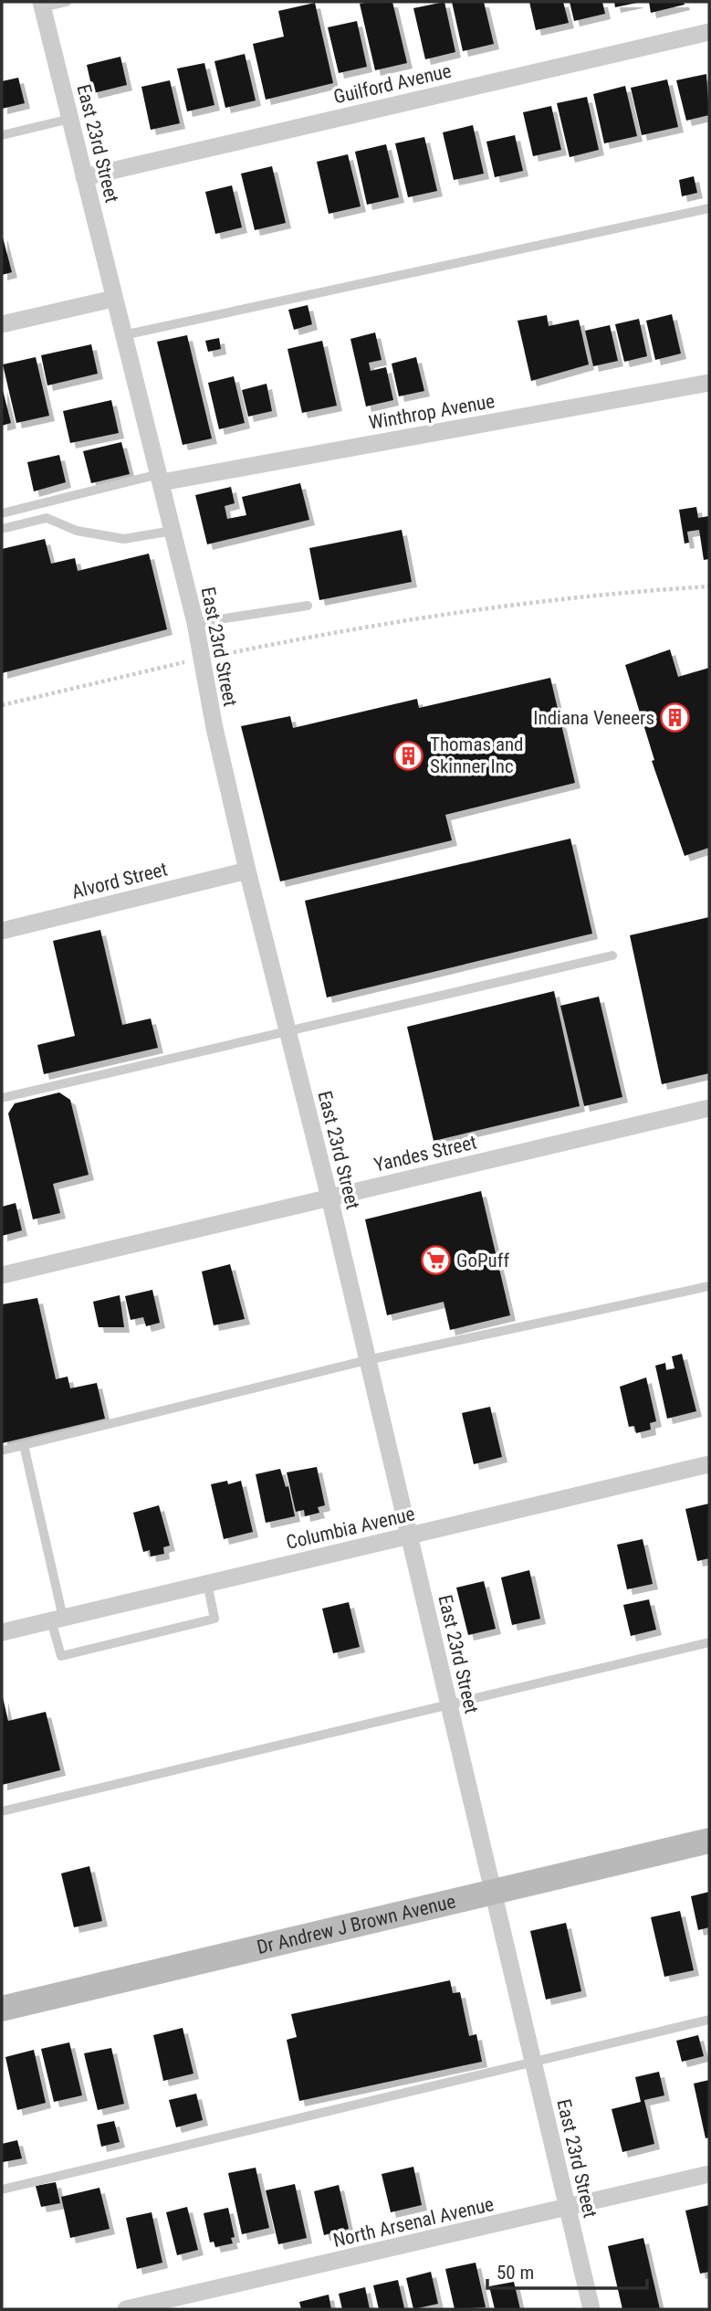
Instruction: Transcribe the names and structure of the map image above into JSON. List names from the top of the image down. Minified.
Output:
{"streets":{"main road":["Dr Andrew J Brown Avenue"],"street":["Guilford Avenue","East 23rd Street","Winthrop Avenue","Alvord Street","Yandes Street","Columbia Avenue","North Arsenal Avenue"]},"crossings":[["Guilford Avenue","East 23rd Street"],["East 23rd Street","Winthrop Avenue"],["East 23rd Street","Alvord Street"],["East 23rd Street","Yandes Street"],["East 23rd Street","Columbia Avenue"],["East 23rd Street","Dr Andrew J Brown Avenue"],["East 23rd Street","North Arsenal Avenue"]],"places":{"building":["Indiana Veneers","Thomas and Skinner Inc"],"supermarket":["GoPuff"]},"scale_bar":"50 m"}
